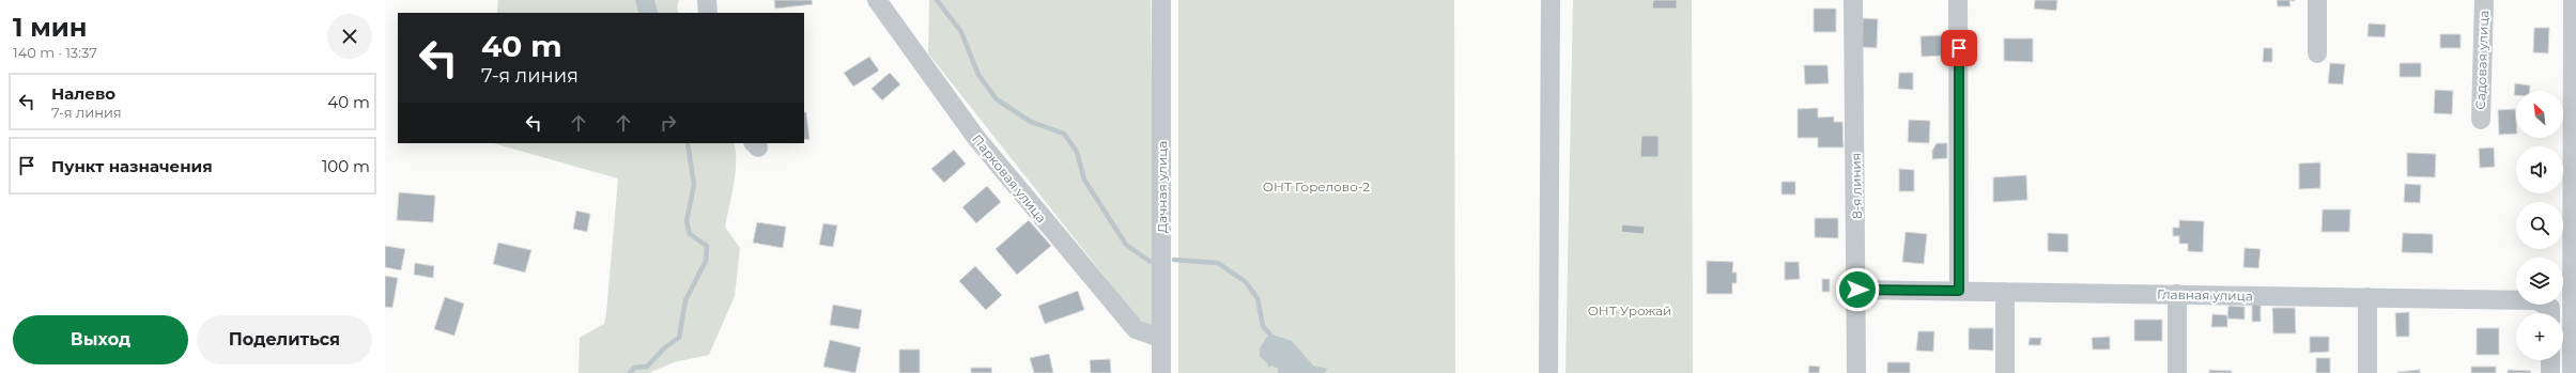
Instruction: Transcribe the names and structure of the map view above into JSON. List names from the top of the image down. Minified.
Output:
{"streets":{"street":["Садовая улица","Парковая улица","8-я линия","Дачная улица","Главная улица"]},"crossings":[["Парковая улица","Дачная улица"],["8-я линия","Главная улица"]],"parks":["ОНТ Горелово-2","ОНТ Урожай"],"north":"top left","page":{"heading":["1 мин","140 m · 13:37"],"turn":["40 m","7-я линия"],"list":[{"name":"Налево","note":"7-я линия","value":"40 m"},{"name":"Пункт назначения","value":"100 m"}],"map_buttons":"+","buttons":["Выход","Поделиться"]}}
